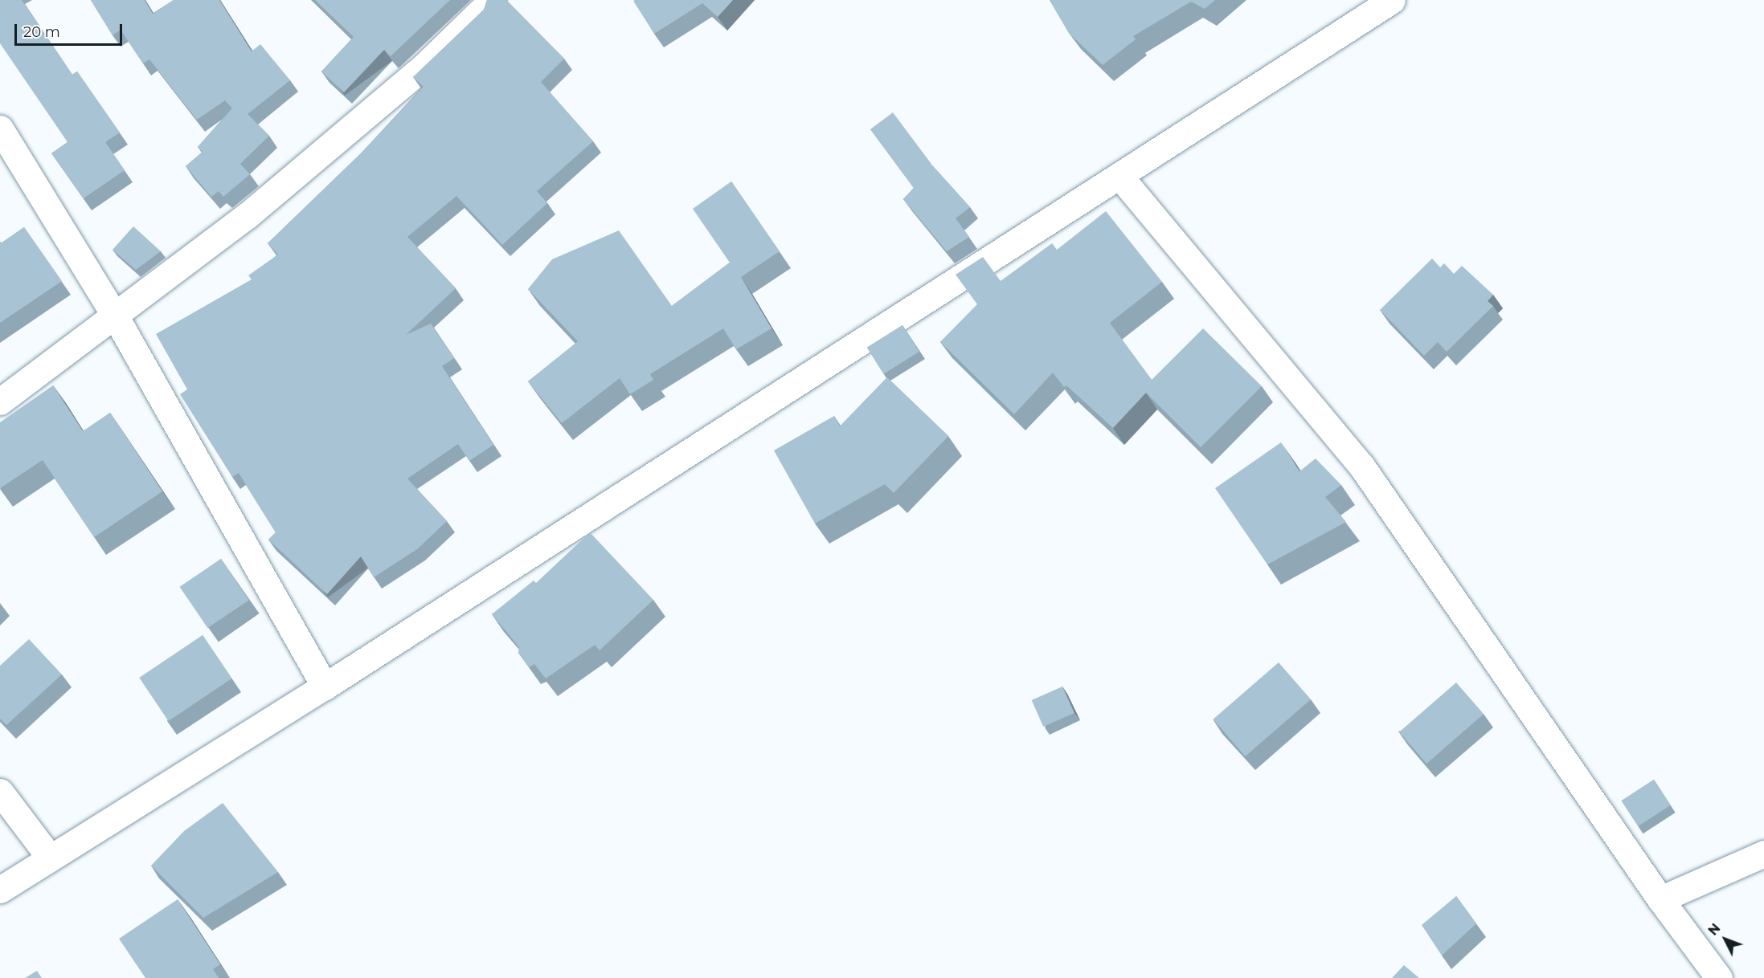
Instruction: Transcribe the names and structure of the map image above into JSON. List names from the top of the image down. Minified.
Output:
{"scale_bar":"20 m","north":"top left"}
